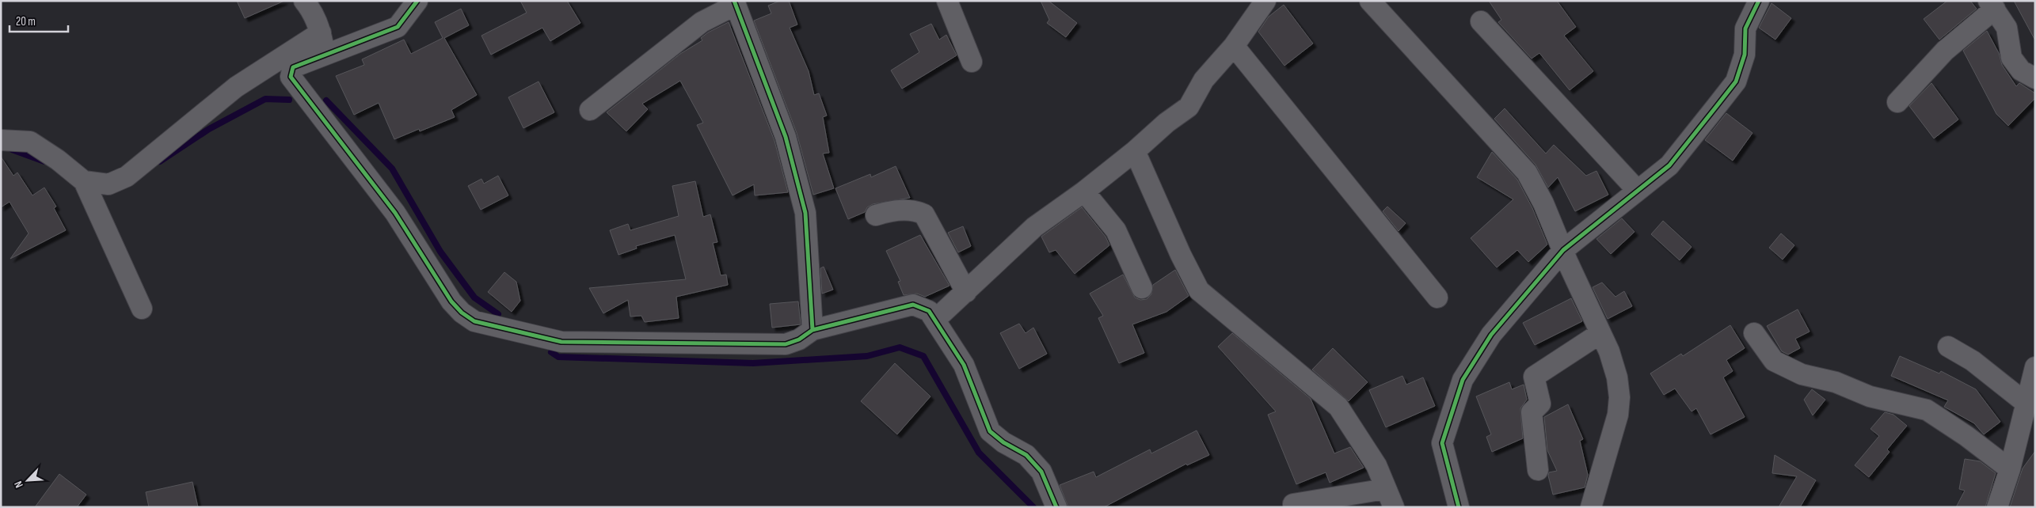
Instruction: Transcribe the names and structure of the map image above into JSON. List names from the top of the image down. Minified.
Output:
{"scale_bar":"20 m","north":"bottom left"}
